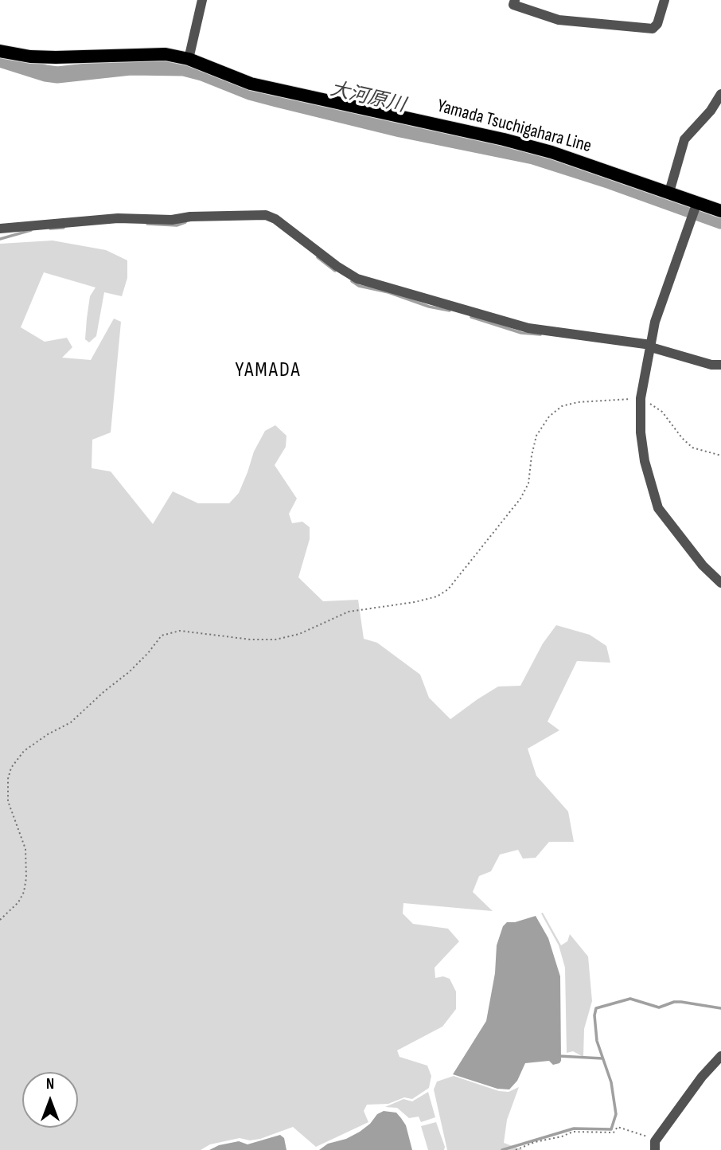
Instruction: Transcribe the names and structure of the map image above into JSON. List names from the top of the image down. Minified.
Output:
{"streets":{"main road":["Yamada Tsuchigahara Line"]},"districts":["YAMADA"],"water":["大河原川"],"north":"top"}
